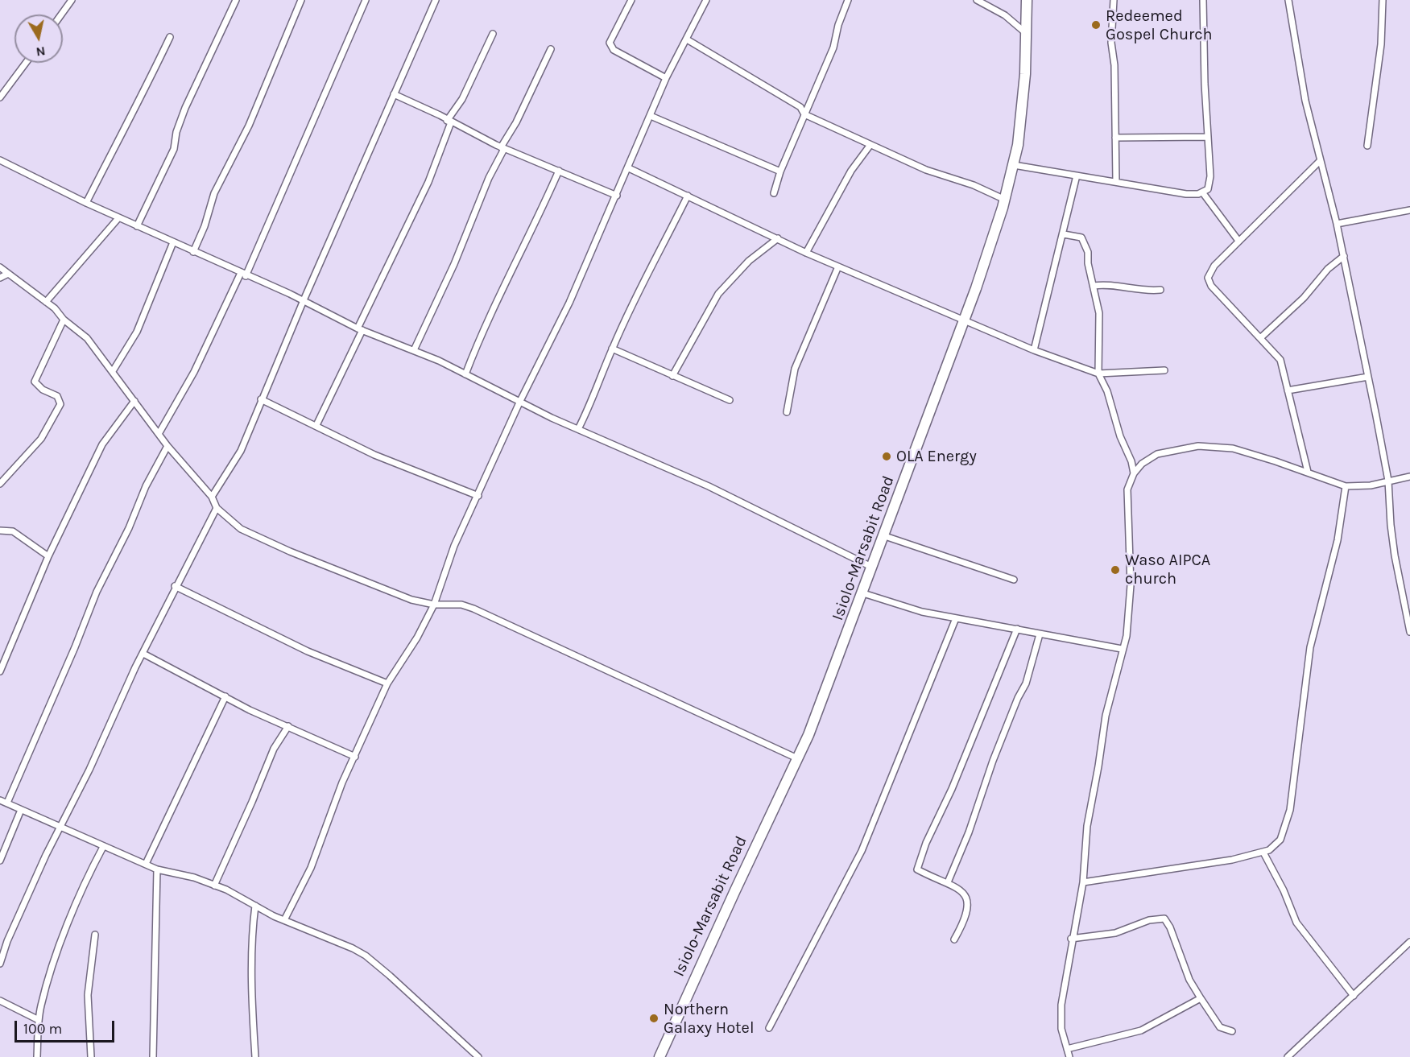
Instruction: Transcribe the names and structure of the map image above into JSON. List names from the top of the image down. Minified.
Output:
{"streets":{"highway":["Isiolo-Marsabit Road"]},"places":["Redeemed Gospel Church","OLA Energy","Waso AIPCA church","Northern Galaxy Hotel"],"scale_bar":"100 m","north":"bottom"}
